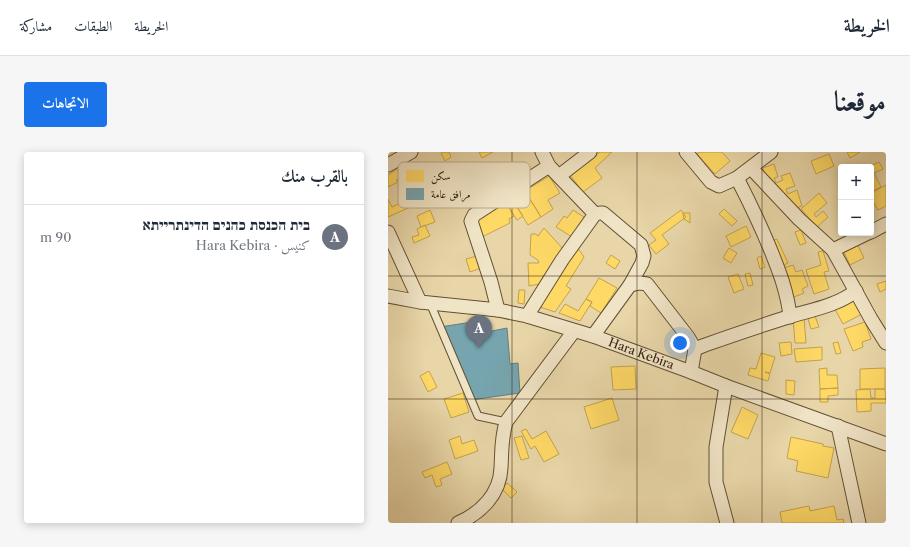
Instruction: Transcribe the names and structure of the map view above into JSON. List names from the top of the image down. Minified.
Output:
{"streets":{"street":["Hara Kebira"]},"legend":["سكن","مرافق عامة"],"page":{"header":"الخريطة","nav":["الخريطة","الطبقات","مشاركة"],"title":"موقعنا","buttons":"الاتجاهات","heading":"بالقرب منك","map_buttons":["+","−"],"list":[{"mark":"A","name":"בית הכנסת כהנים הדינתרייתא","note":"كنيس · Hara Kebira","value":"90 m"}],"pins":"A"}}
